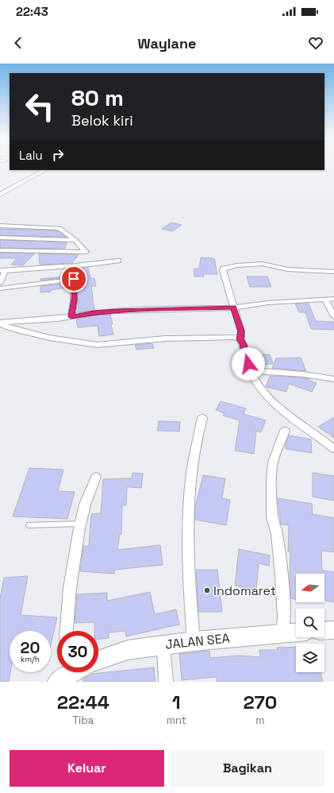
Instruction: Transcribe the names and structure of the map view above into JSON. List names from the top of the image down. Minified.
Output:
{"streets":{"main road":["JALAN SEA"]},"places":["Indomaret"],"north":"left","page":{"status":"22:43","header":"Waylane","turn":["80 m","Belok kiri"],"then":"Lalu","speed":"20 km/h","limit":"30","eta":["22:44","Tiba","1","mnt","270","m"],"buttons":["Keluar","Bagikan"]}}
